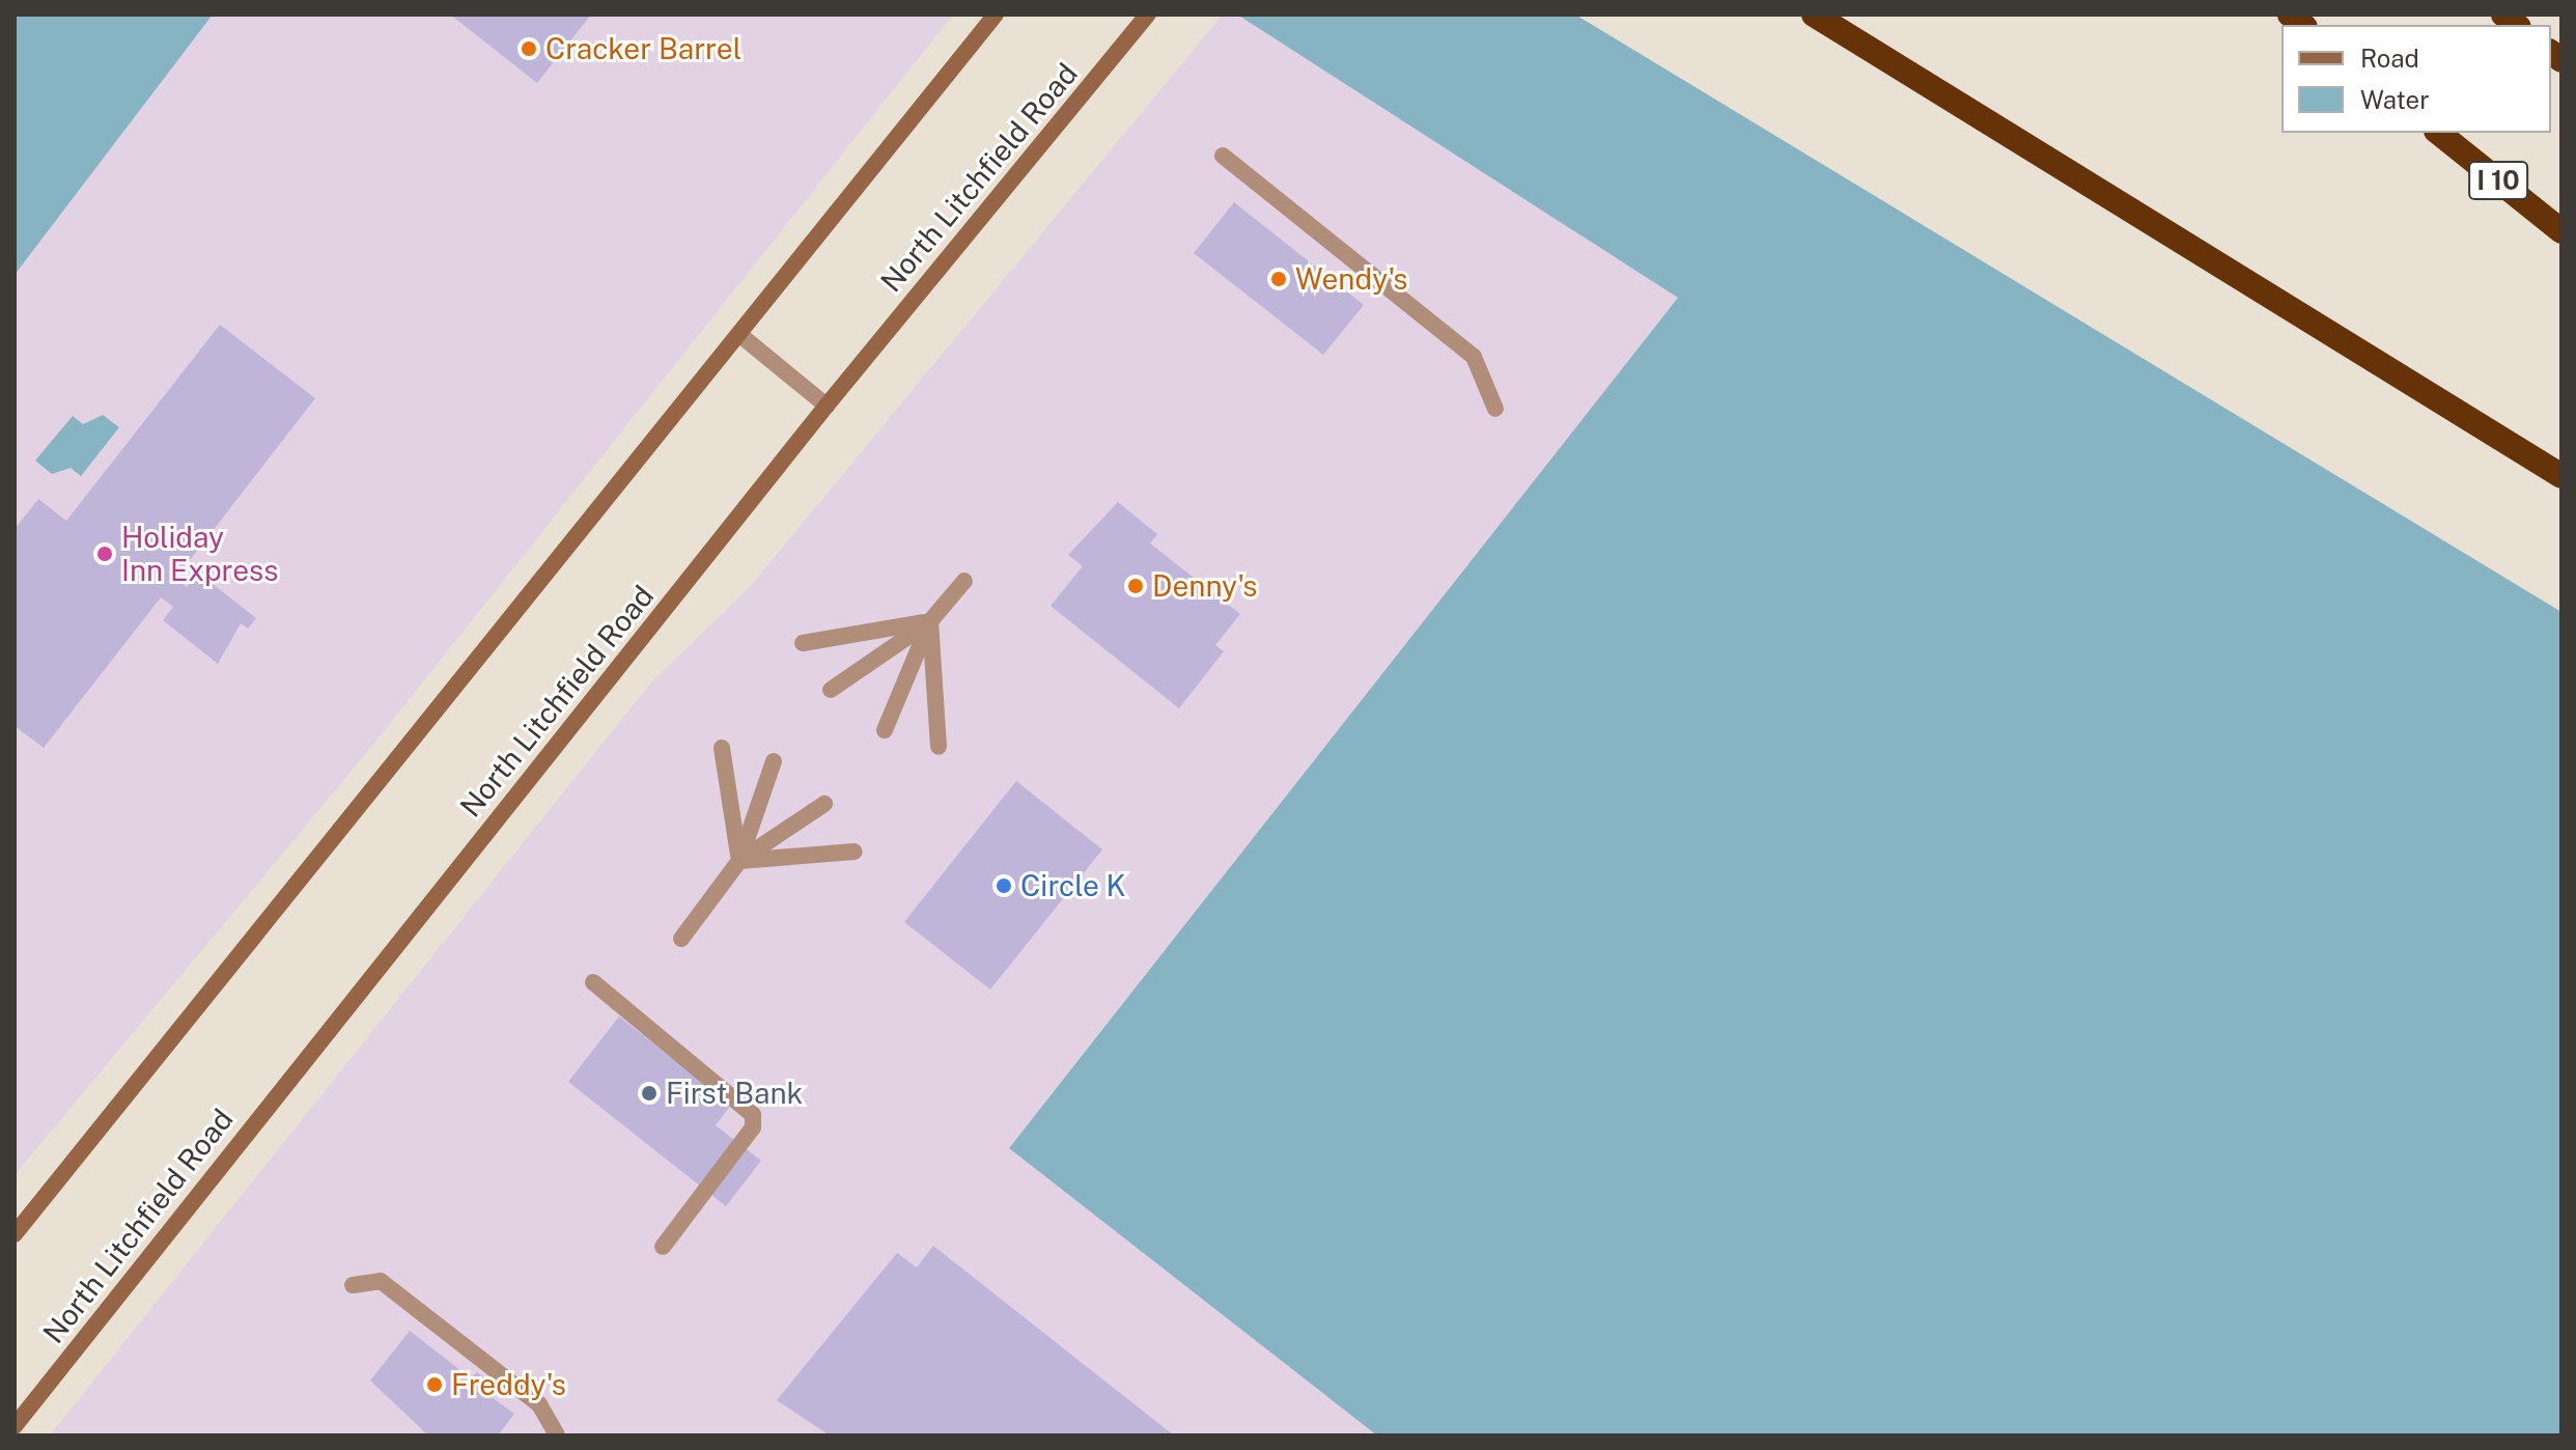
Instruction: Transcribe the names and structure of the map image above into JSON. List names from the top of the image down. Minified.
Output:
{"streets":{"highway":["I 10"],"main road":["North Litchfield Road"]},"places":["Cracker Barrel","Wendy's","Holiday Inn Express","Denny's","Circle K","First Bank","Freddy's"],"legend":["Road","Water"]}
